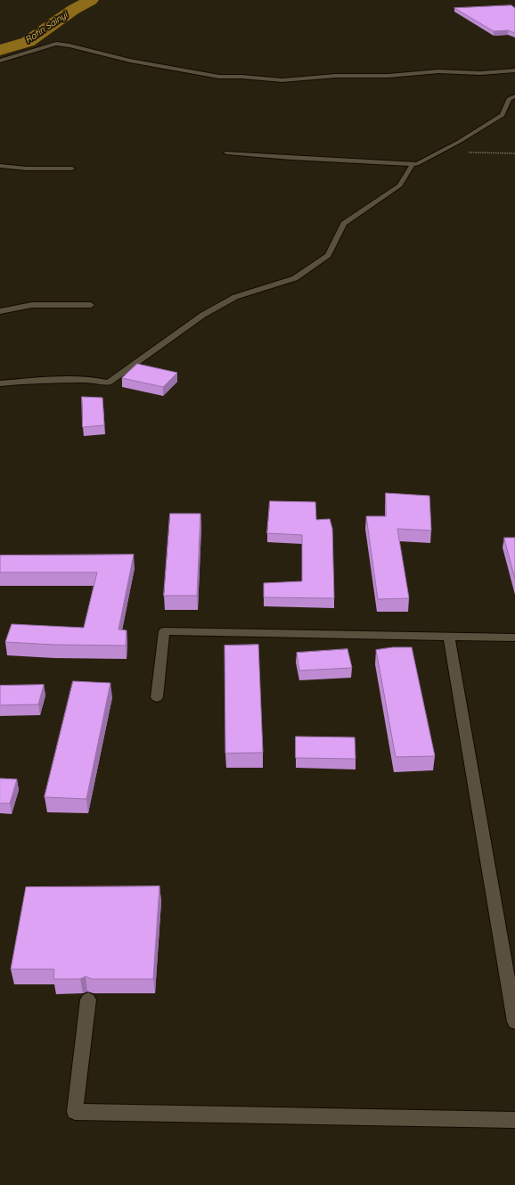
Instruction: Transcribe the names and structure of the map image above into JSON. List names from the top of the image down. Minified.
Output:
{"water":["Rafin Sainyi"]}
